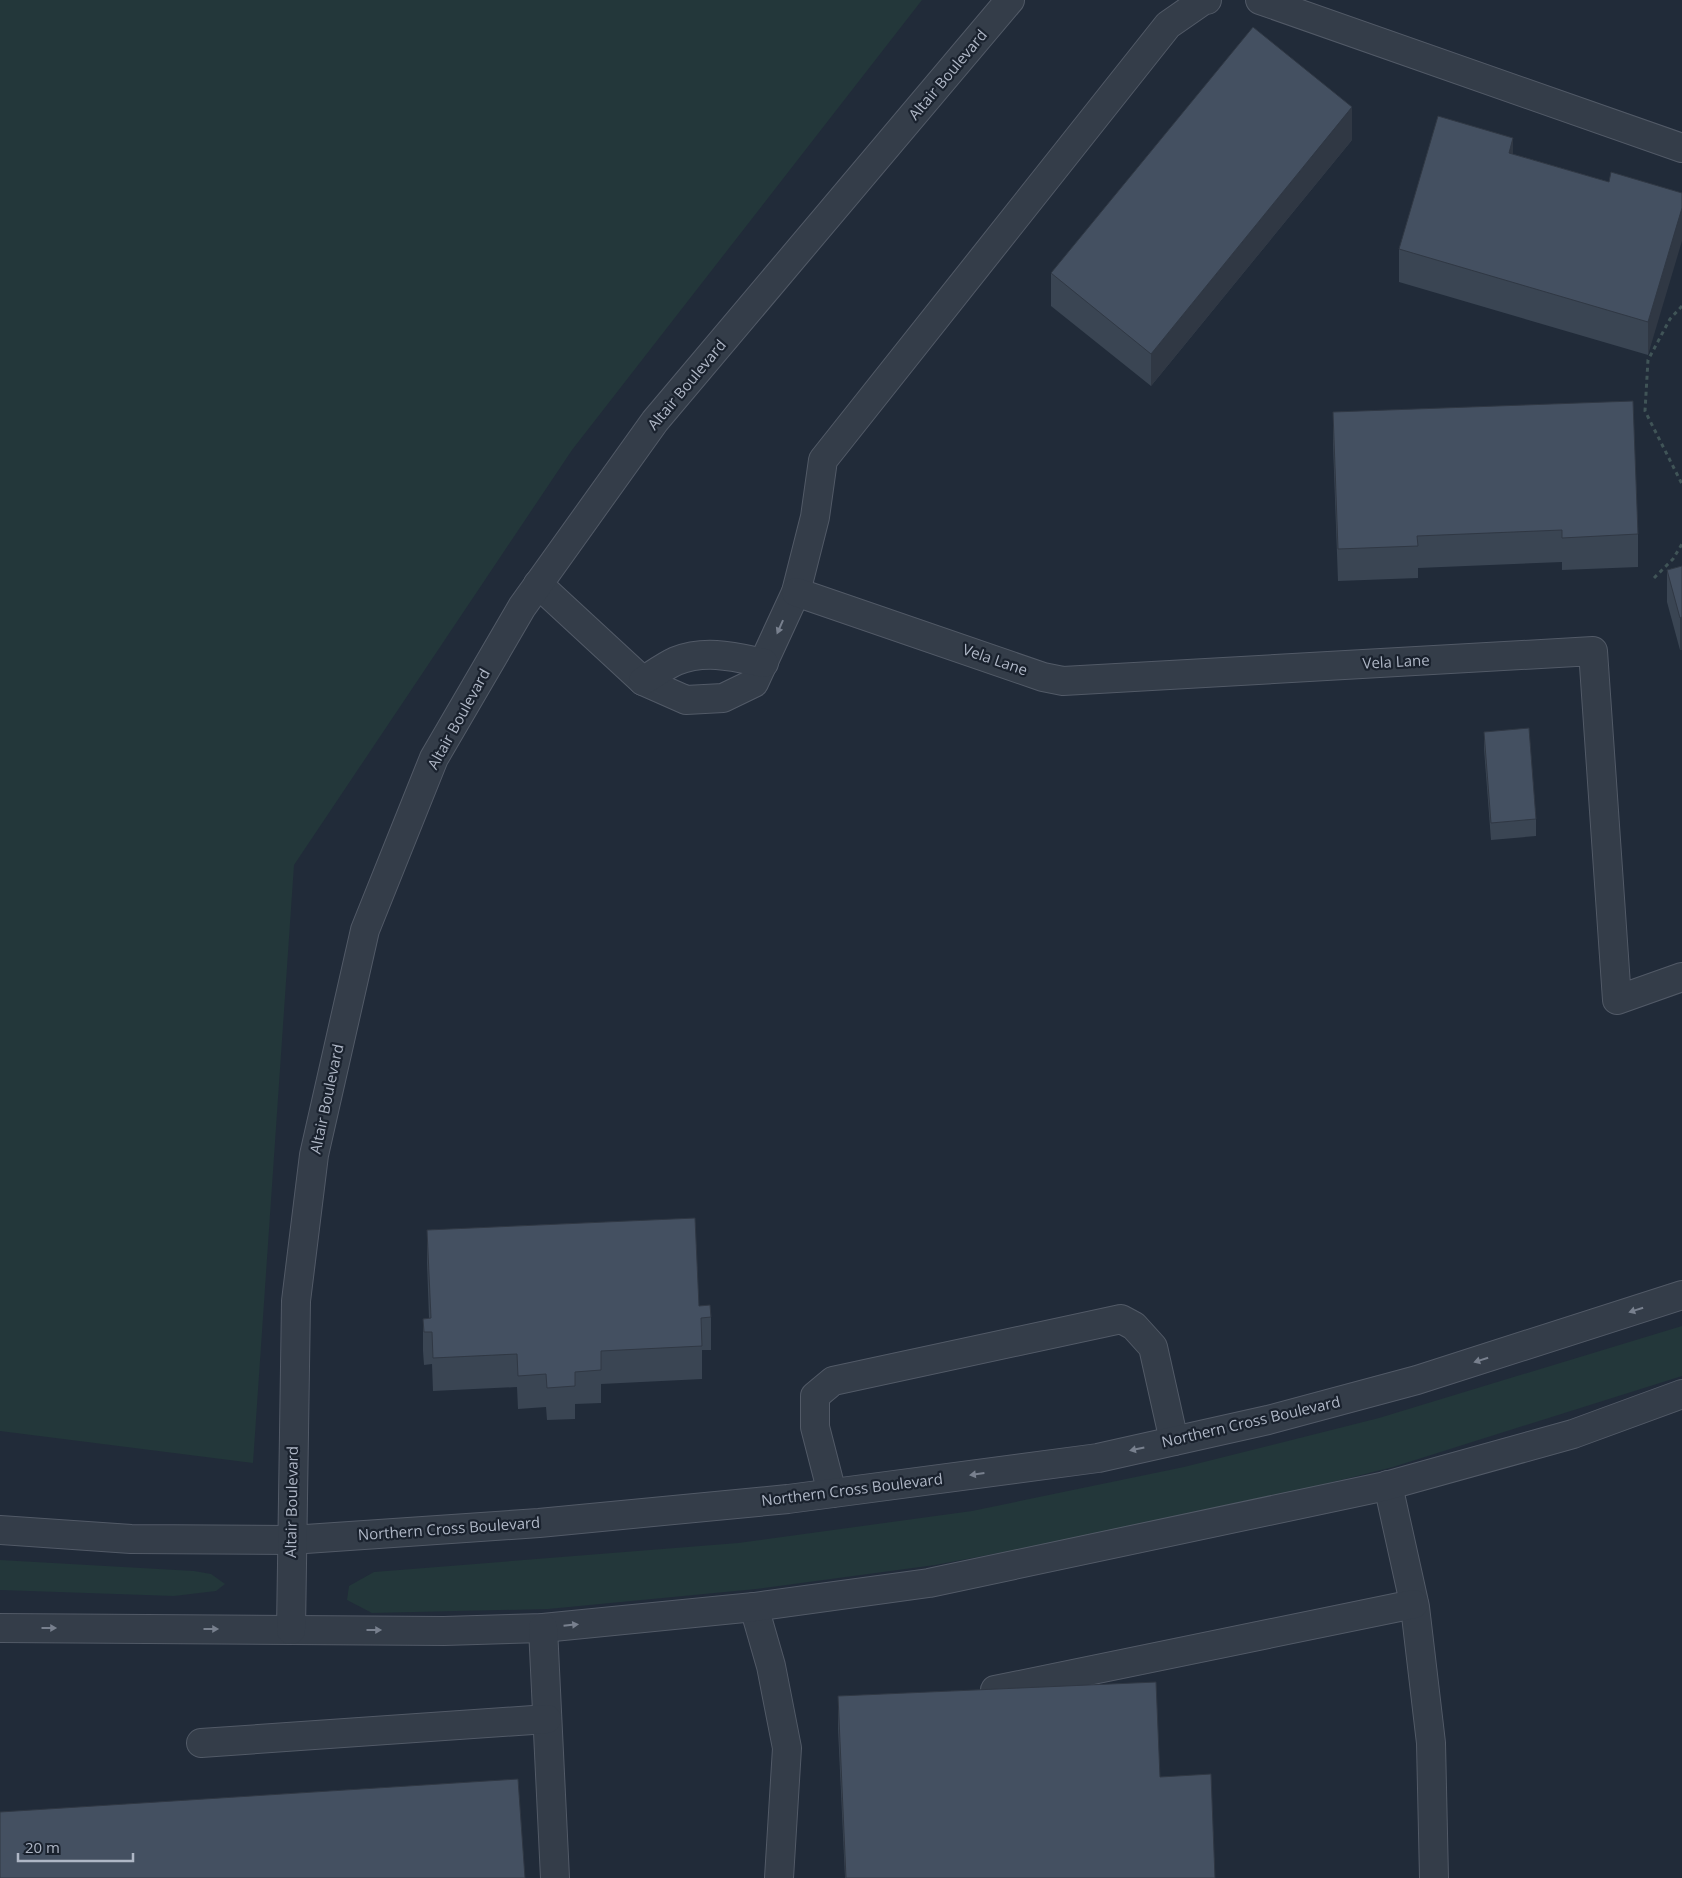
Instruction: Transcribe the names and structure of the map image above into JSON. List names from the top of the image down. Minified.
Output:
{"streets":{"street":["Altair Boulevard","Vela Lane","Northern Cross Boulevard"]},"crossings":[["Altair Boulevard","Northern Cross Boulevard"]],"scale_bar":"20 m"}
